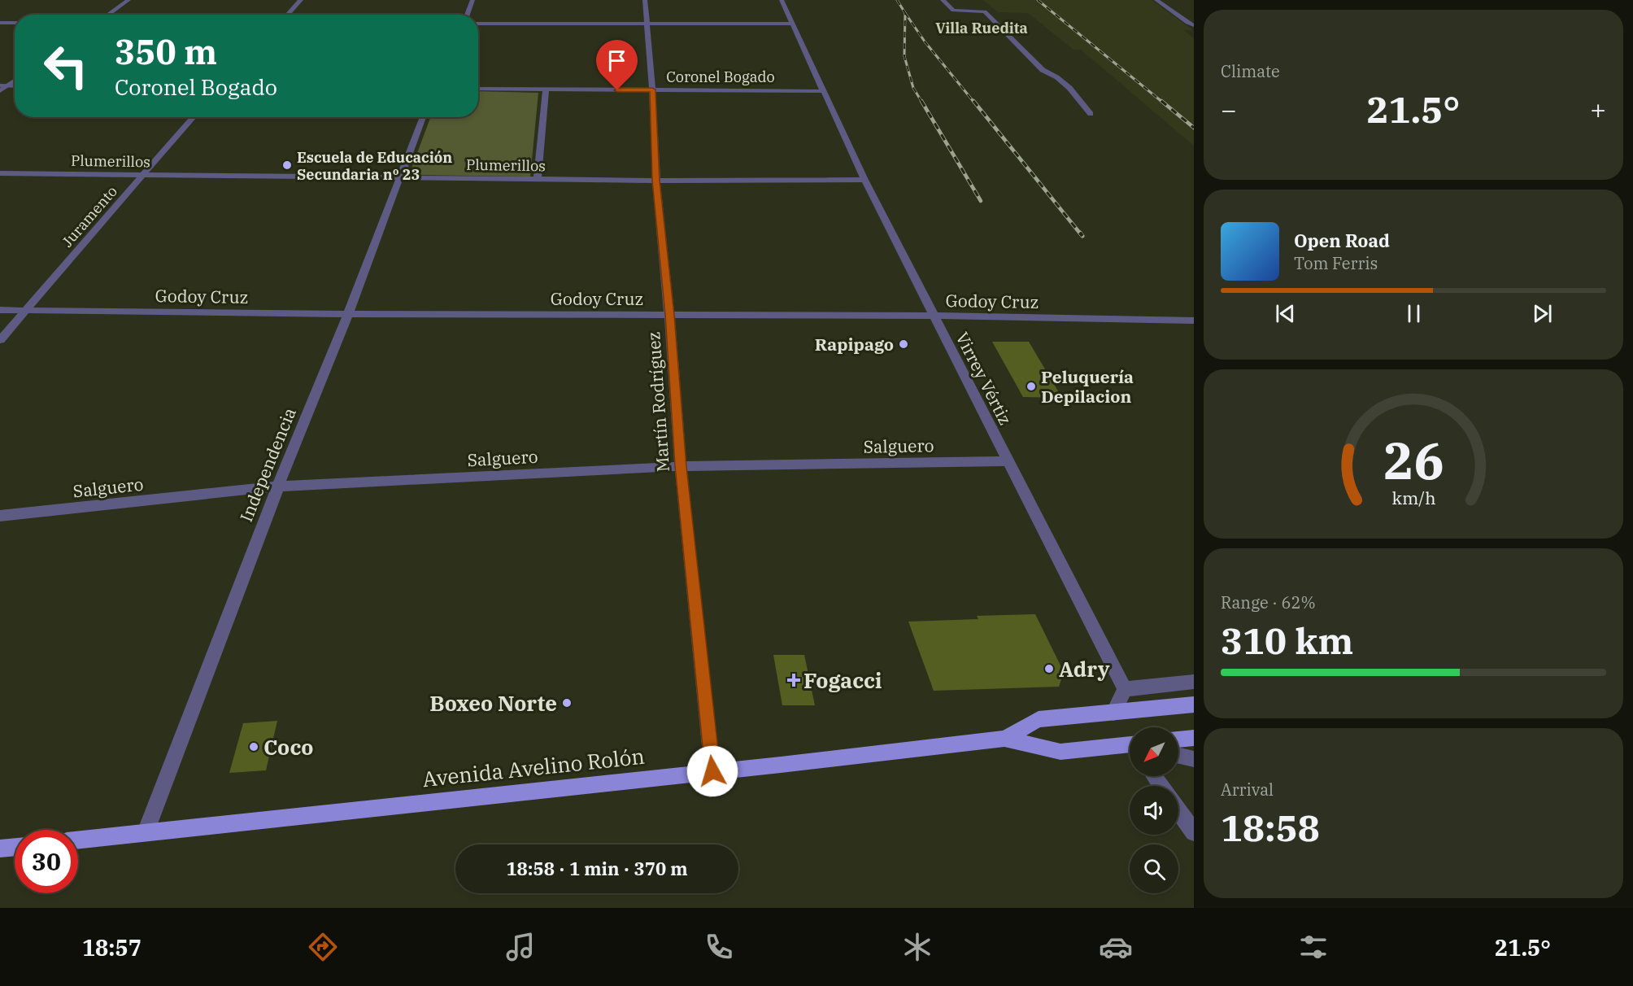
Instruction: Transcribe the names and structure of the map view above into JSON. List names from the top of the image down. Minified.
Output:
{"streets":{"main road":["Avenida Avelino Rolón"],"street":["Coronel Bogado","Plumerillos","Juramento","Godoy Cruz","Virrey Vértiz","Martín Rodríguez","Salguero","Independencia"]},"crossings":[["Coronel Bogado","Virrey Vértiz"],["Coronel Bogado","Martín Rodríguez"],["Plumerillos","Juramento"],["Plumerillos","Virrey Vértiz"],["Plumerillos","Martín Rodríguez"],["Plumerillos","Independencia"],["Juramento","Godoy Cruz"],["Godoy Cruz","Virrey Vértiz"],["Godoy Cruz","Martín Rodríguez"],["Godoy Cruz","Independencia"],["Virrey Vértiz","Salguero"],["Martín Rodríguez","Salguero"],["Martín Rodríguez","Avenida Avelino Rolón"],["Salguero","Independencia"],["Independencia","Avenida Avelino Rolón"]],"districts":["Villa Ruedita"],"places":{"other":["Escuela de Educación Secundaria nº 23","Rapipago","Peluquería Depilacion","Adry","Boxeo Norte","Coco"],"health":["Fogacci"]},"north":"bottom left","page":{"tile":["Climate",["Range · 62%","310 km"],["Arrival","18:58"]],"turn":["350 m","Coronel Bogado"],"heat":["−","21.5°","+"],"song":["Open Road","Tom Ferris"],"limit":"30","trip":"18:58 · 1 min · 370 m","tabs":["18:57","21.5°"],"gauge":["26","km/h"]}}
